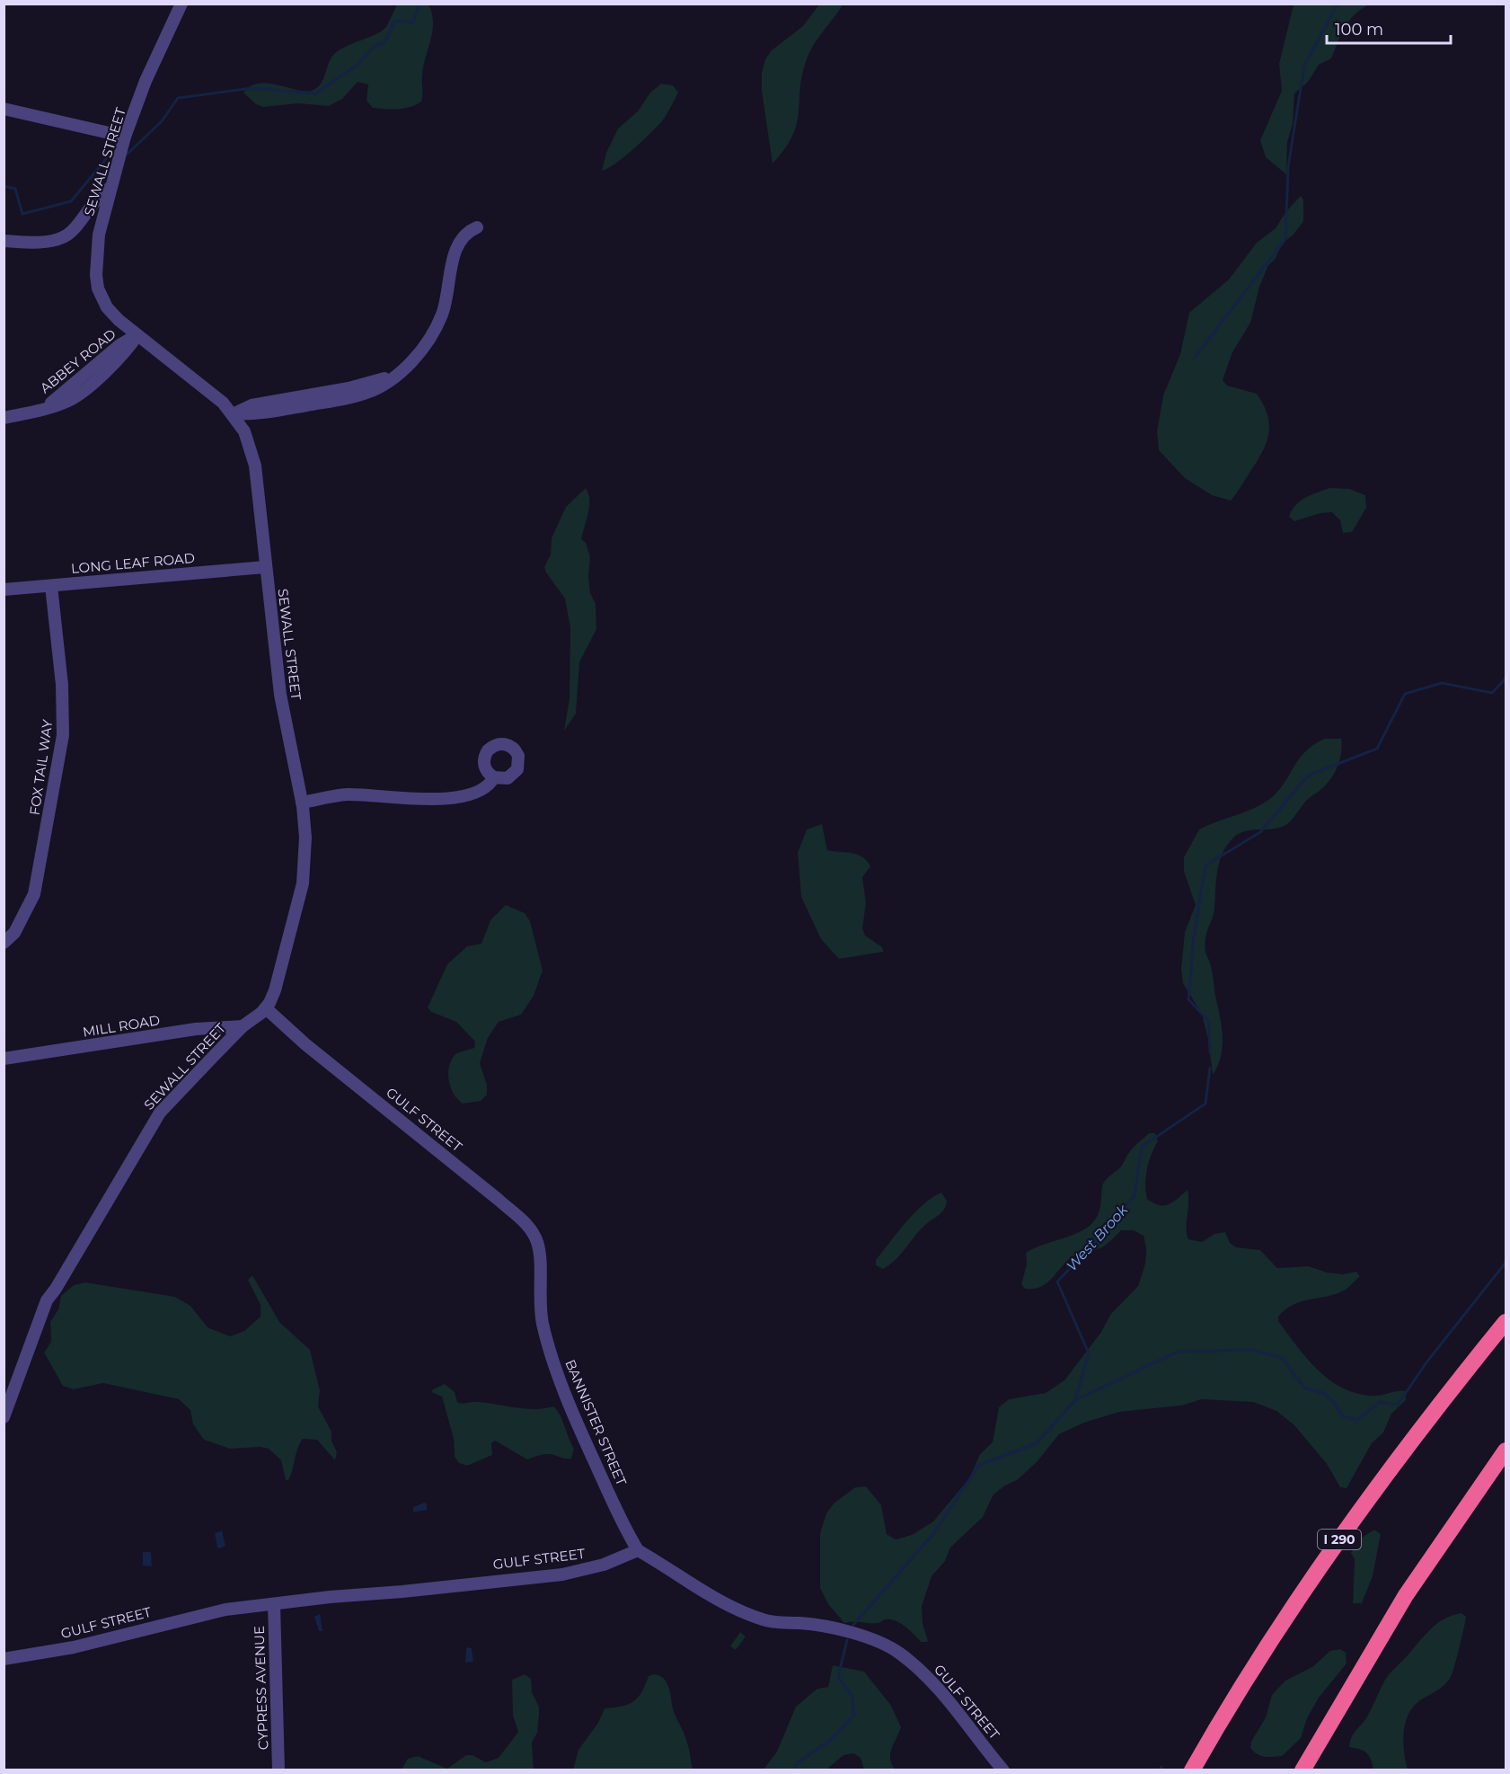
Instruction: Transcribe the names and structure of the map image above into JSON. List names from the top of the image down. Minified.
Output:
{"streets":{"highway":["I 290"],"street":["SEWALL STREET","ABBEY ROAD","LONG LEAF ROAD","FOX TAIL WAY","MILL ROAD","GULF STREET","BANNISTER STREET","CYPRESS AVENUE"]},"crossings":[["SEWALL STREET","ABBEY ROAD"],["SEWALL STREET","LONG LEAF ROAD"],["SEWALL STREET","MILL ROAD"],["SEWALL STREET","GULF STREET"],["LONG LEAF ROAD","FOX TAIL WAY"],["GULF STREET","BANNISTER STREET"],["GULF STREET","CYPRESS AVENUE"]],"water":["West Brook"],"scale_bar":"100 m"}
